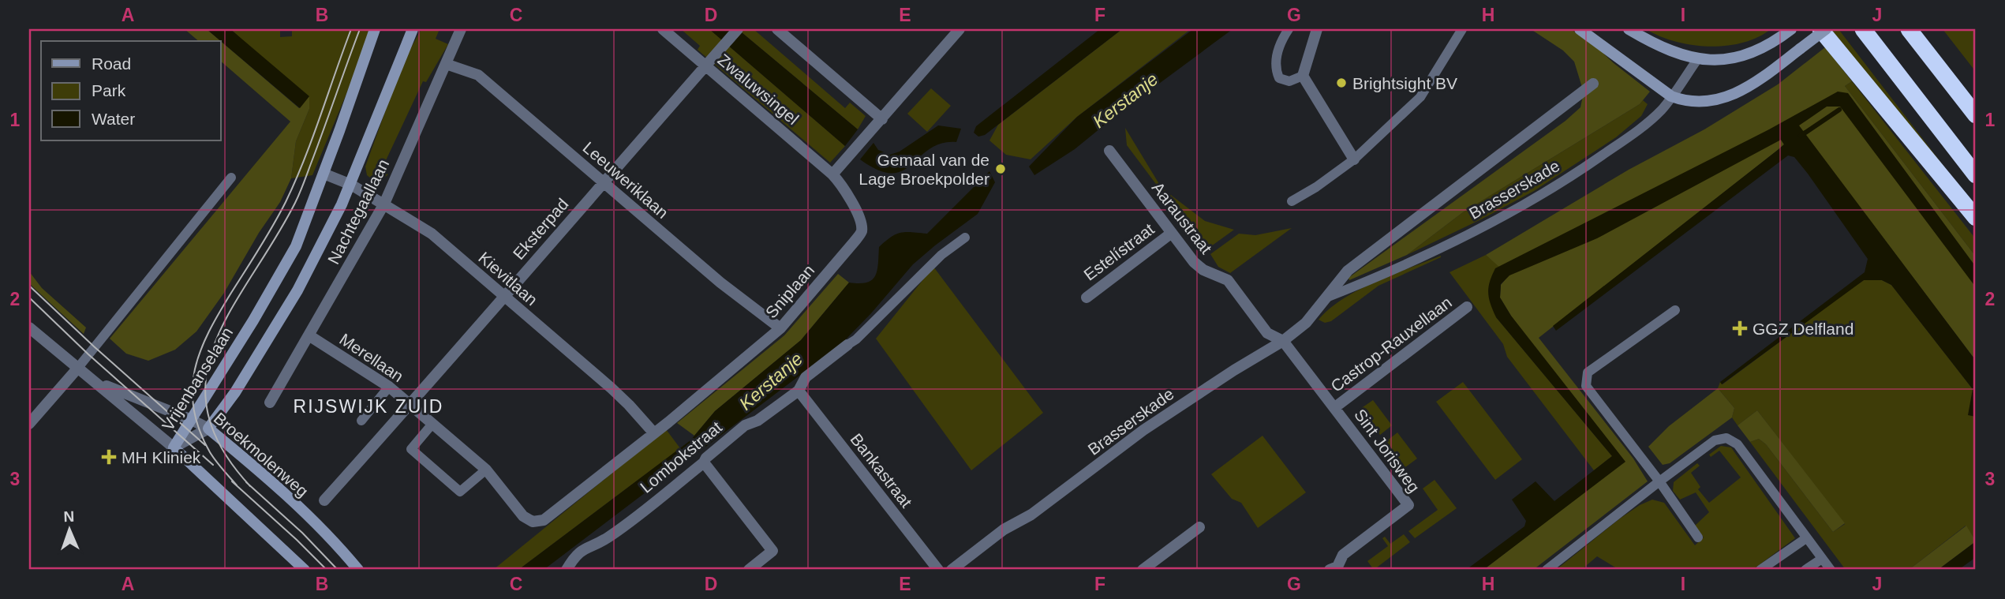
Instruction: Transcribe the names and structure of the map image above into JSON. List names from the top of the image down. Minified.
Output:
{"streets":{"main road":["Vrijenbanselaan","Broekmolenweg"],"street":["Zwaluwsingel","Leeuweriklaan","Brasserskade","Nachtegaallaan","Aaraustraat","Eksterpad","Estelístraat","Kievitlaan","Sniplaan","Castrop-Rauxellaan","Merellaan","Sint Jorisweg","Lombokstraat","Bankastraat"]},"crossings":[["Zwaluwsingel","Eksterpad"],["Zwaluwsingel","Sniplaan"],["Leeuweriklaan","Nachtegaallaan"],["Leeuweriklaan","Eksterpad"],["Leeuweriklaan","Sniplaan"],["Brasserskade","Aaraustraat"],["Brasserskade","Sint Jorisweg"],["Nachtegaallaan","Kievitlaan"],["Nachtegaallaan","Merellaan"],["Aaraustraat","Estelístraat"],["Aaraustraat","Sint Jorisweg"],["Eksterpad","Kievitlaan"],["Eksterpad","Merellaan"],["Kievitlaan","Sniplaan"],["Kievitlaan","Vrijenbanselaan"],["Sniplaan","Merellaan"],["Castrop-Rauxellaan","Sint Jorisweg"],["Vrijenbanselaan","Broekmolenweg"],["Lombokstraat","Bankastraat"]],"districts":["RIJSWIJK ZUID"],"water":["Kerstanje"],"places":{"other":["Brightsight BV","Gemaal van de Lage Broekpolder"],"health":["GGZ Delfland","MH Kliniek"]},"legend":["Road","Park","Water"],"north":"top","grid":{"columns":["A","B","C","D","E","F","G","H","I","J"],"rows":["1","2","3"]}}
